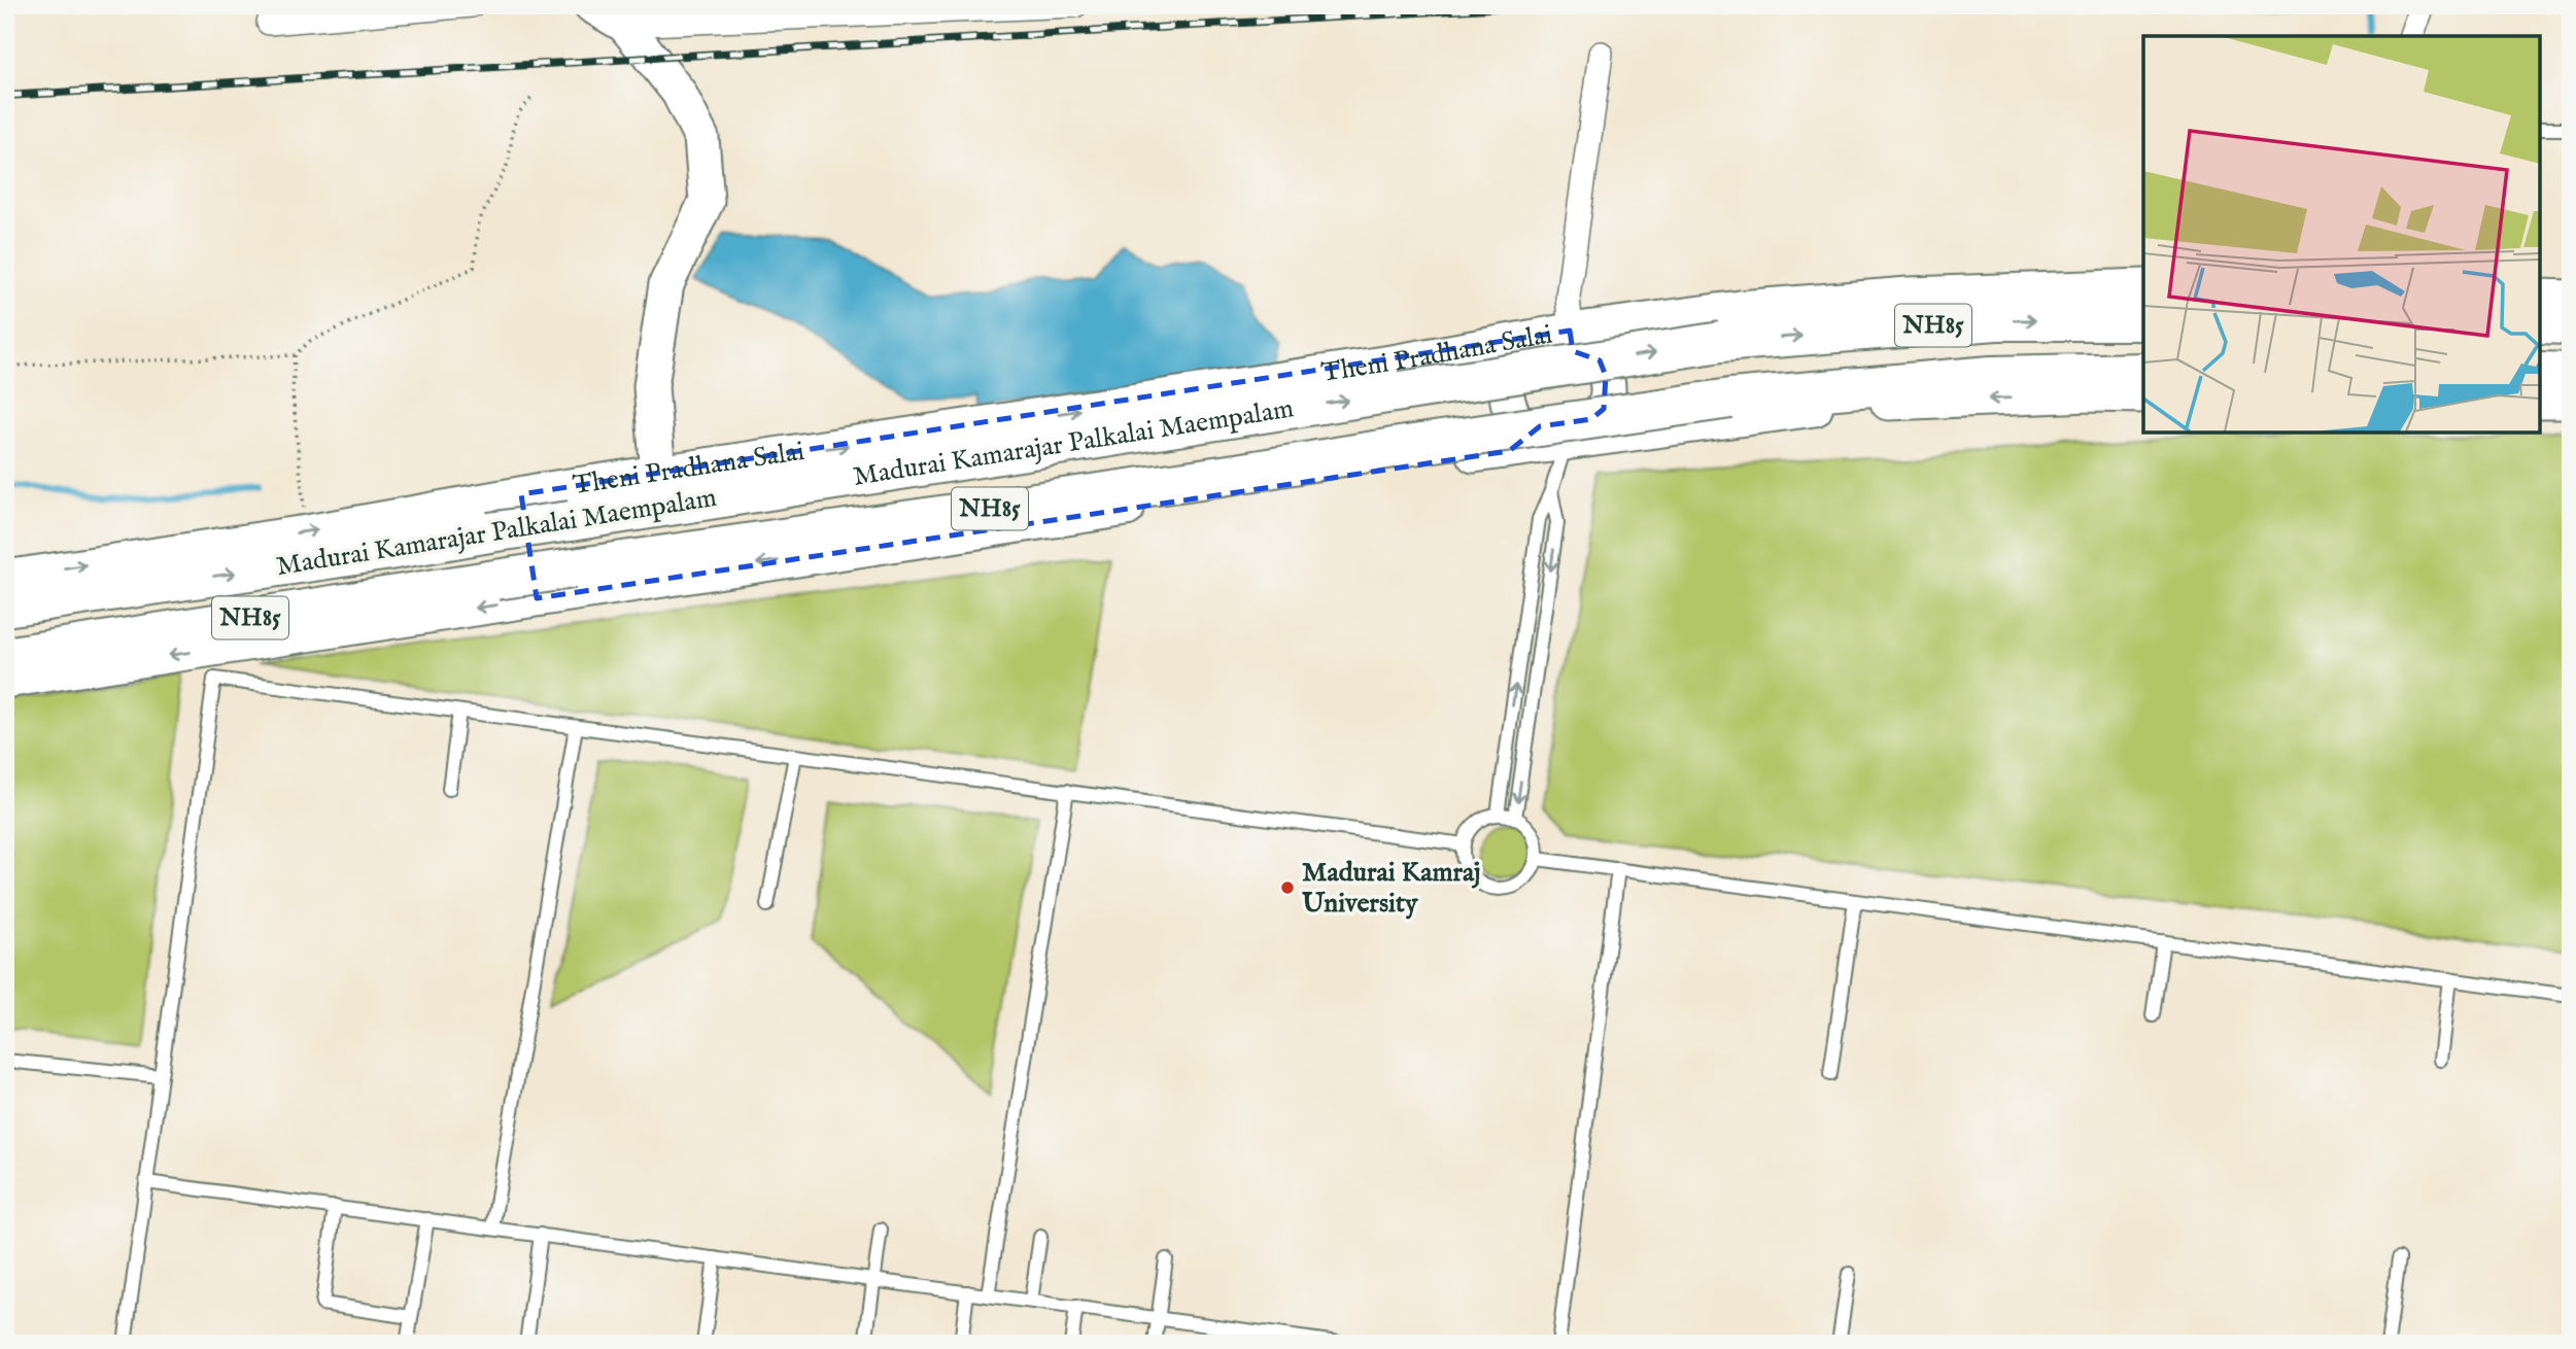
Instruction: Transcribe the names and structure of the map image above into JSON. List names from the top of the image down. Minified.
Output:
{"streets":{"highway":["NH85","Madurai Kamarajar Palkalai Maempalam"],"street":["Theni Pradhana Salai"]},"crossings":[["NH85","Theni Pradhana Salai"]],"places":["Madurai Kamraj University"]}
